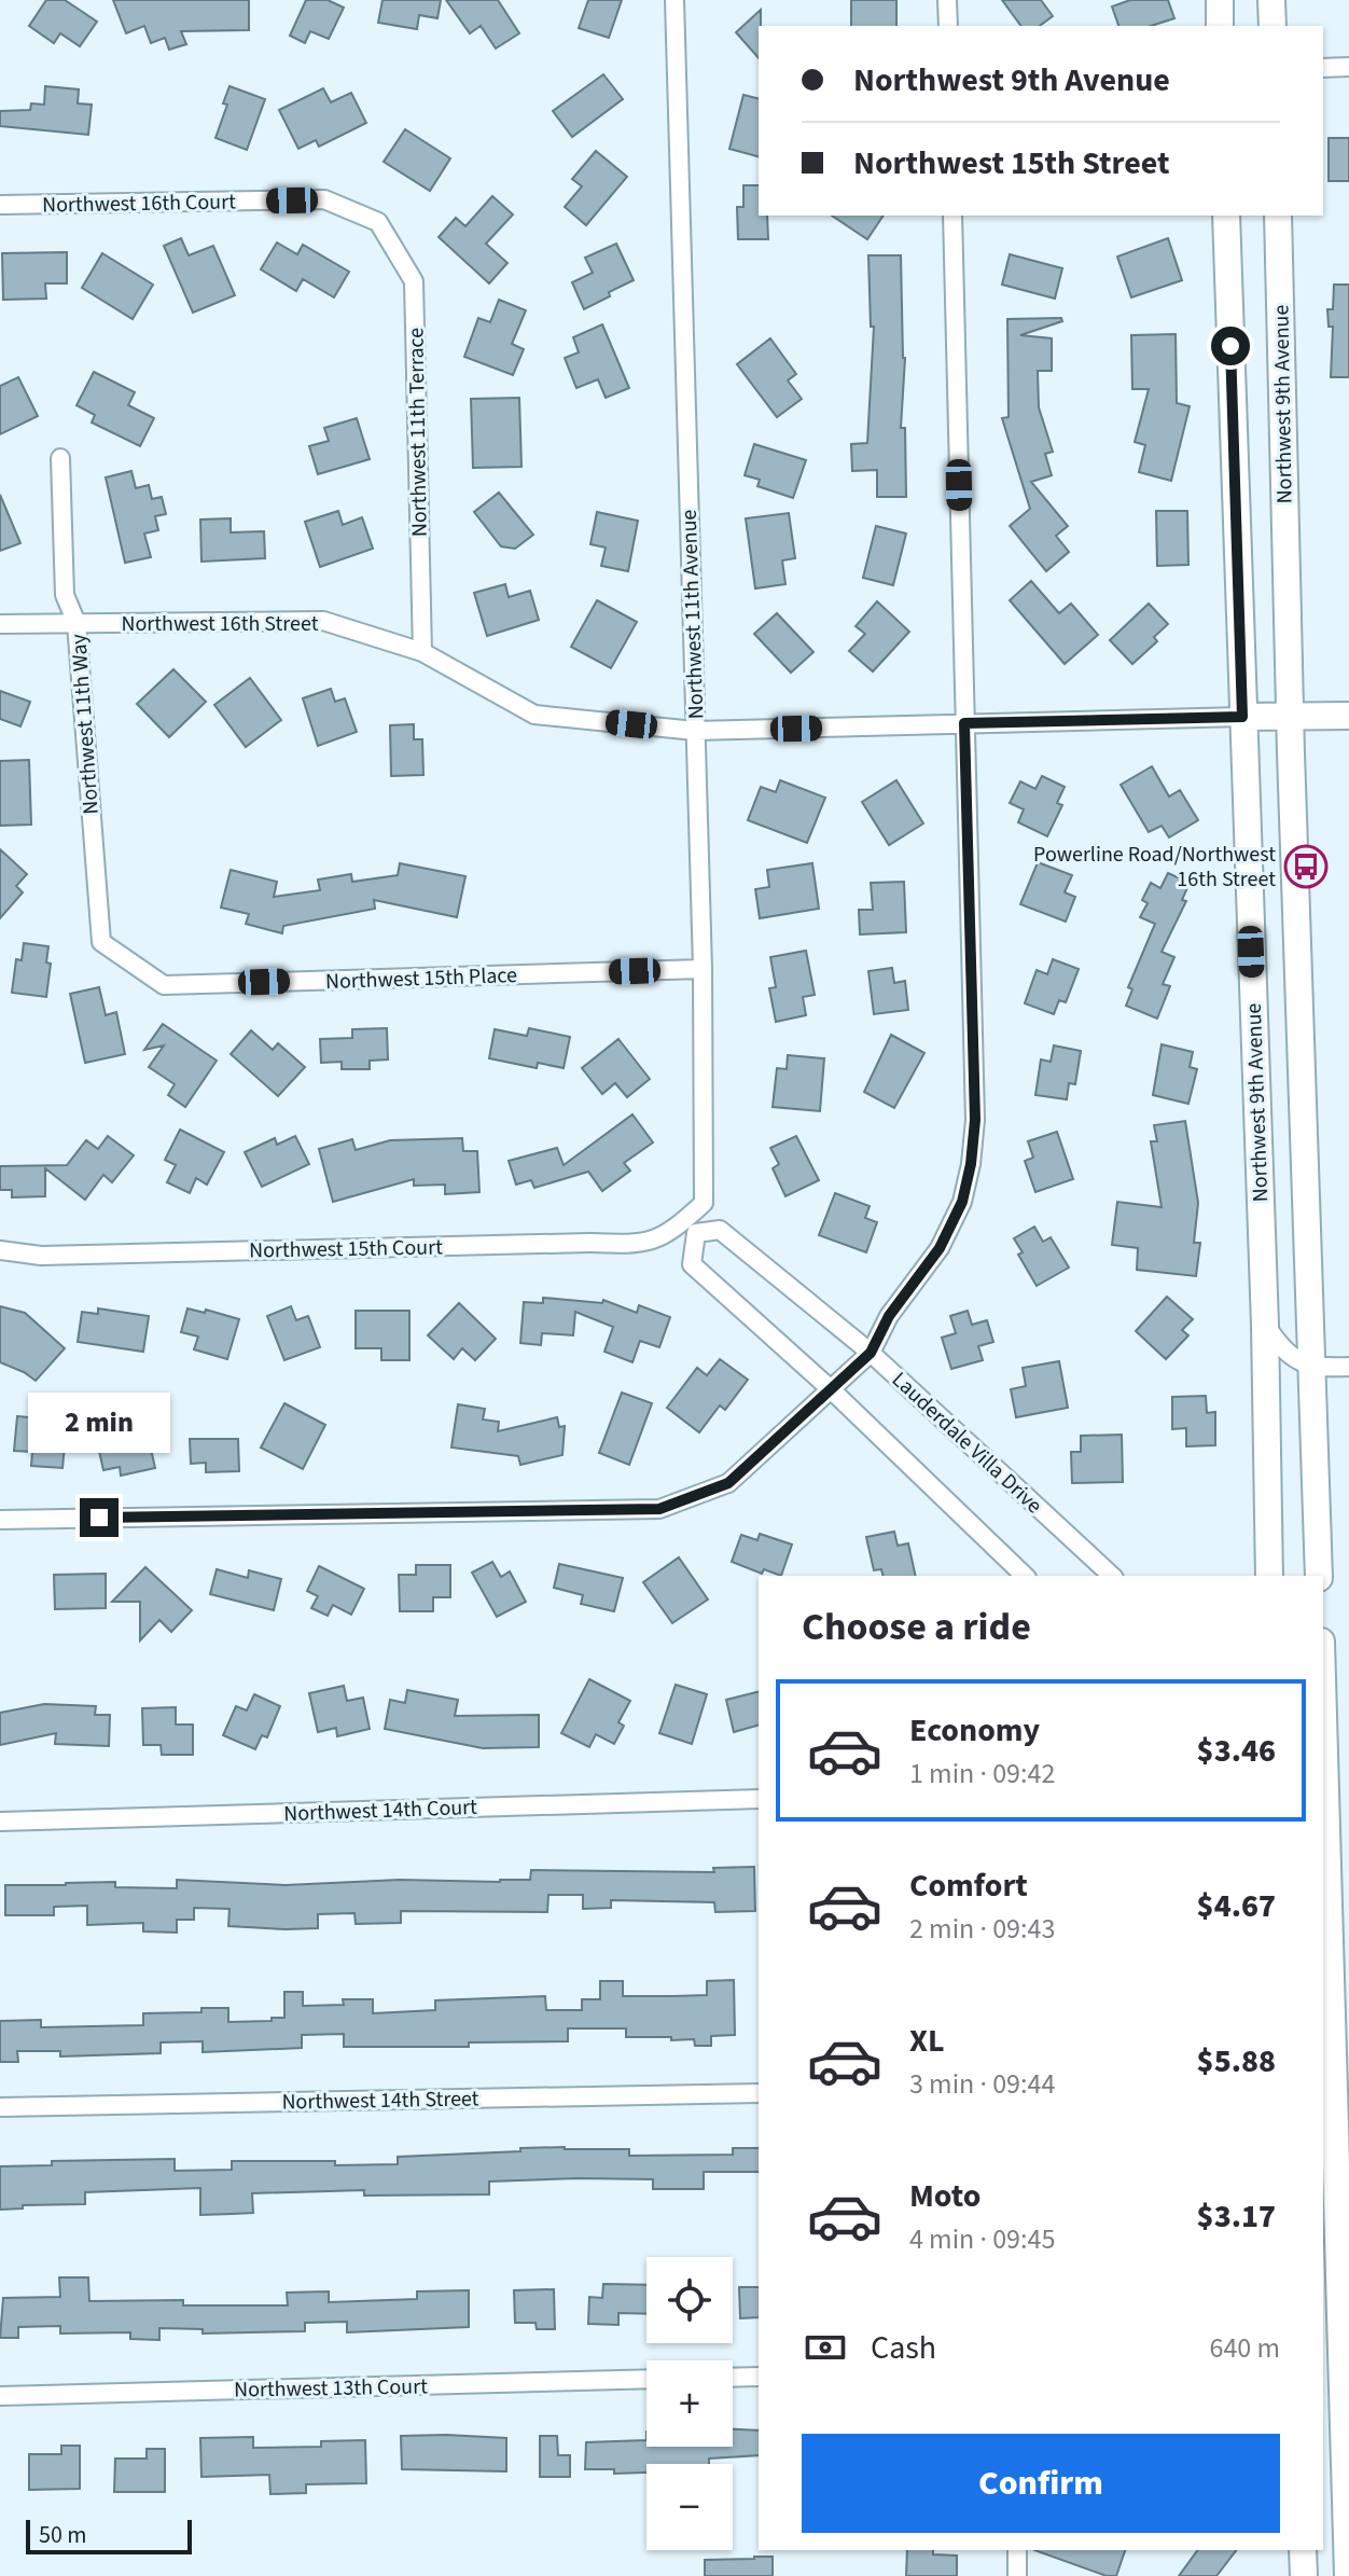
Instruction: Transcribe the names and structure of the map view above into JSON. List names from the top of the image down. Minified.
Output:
{"streets":{"main road":["Northwest 9th Avenue","Northwest 16th Street"],"street":["Northwest 16th Court","Northwest 11th Terrace","Northwest 11th Avenue","Northwest 11th Way","Northwest 15th Place","Northwest 15th Court","Lauderdale Villa Drive","Northwest 14th Court","Northwest 14th Street","Northwest 13th Court"]},"crossings":[["Northwest 16th Court","Northwest 11th Terrace"],["Northwest 9th Avenue","Northwest 16th Street"],["Northwest 11th Terrace","Northwest 16th Street"],["Northwest 11th Avenue","Northwest 16th Street"],["Northwest 11th Avenue","Northwest 15th Place"],["Northwest 11th Avenue","Northwest 15th Court"],["Northwest 11th Avenue","Lauderdale Villa Drive"],["Northwest 16th Street","Northwest 11th Way"],["Northwest 11th Way","Northwest 15th Place"],["Northwest 15th Court","Lauderdale Villa Drive"]],"places":{"bus stop":["Powerline Road/Northwest 16th Street"]},"scale_bar":"50 m","page":{"banner":["Northwest 9th Avenue","Northwest 15th Street"],"bubble":"2 min","heading":"Choose a ride","list":[{"name":"Economy","note":"1 min · 09:42","value":"$3.46"},{"name":"Comfort","note":"2 min · 09:43","value":"$4.67"},{"name":"XL","note":"3 min · 09:44","value":"$5.88"},{"name":"Moto","note":"4 min · 09:45","value":"$3.17"}],"map_buttons":["+","−"],"pay":["Cash","640 m"],"buttons":"Confirm","scale":"50 m"}}
